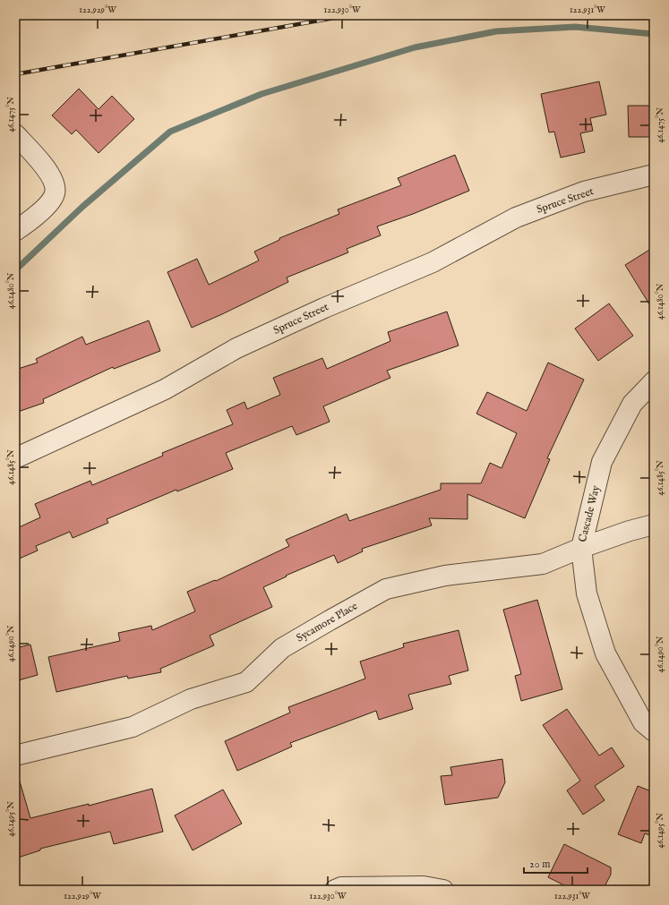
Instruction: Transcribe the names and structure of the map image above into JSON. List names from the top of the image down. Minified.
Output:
{"streets":{"street":["Spruce Street","Cascade Way","Sycamore Place"]},"crossings":[["Cascade Way","Sycamore Place"]],"scale_bar":"20 m","coordinates":["122.929°W","122.930°W","122.931°W","46.1475°N","46.1480°N","46.1485°N","46.1490°N","46.1495°N"]}
